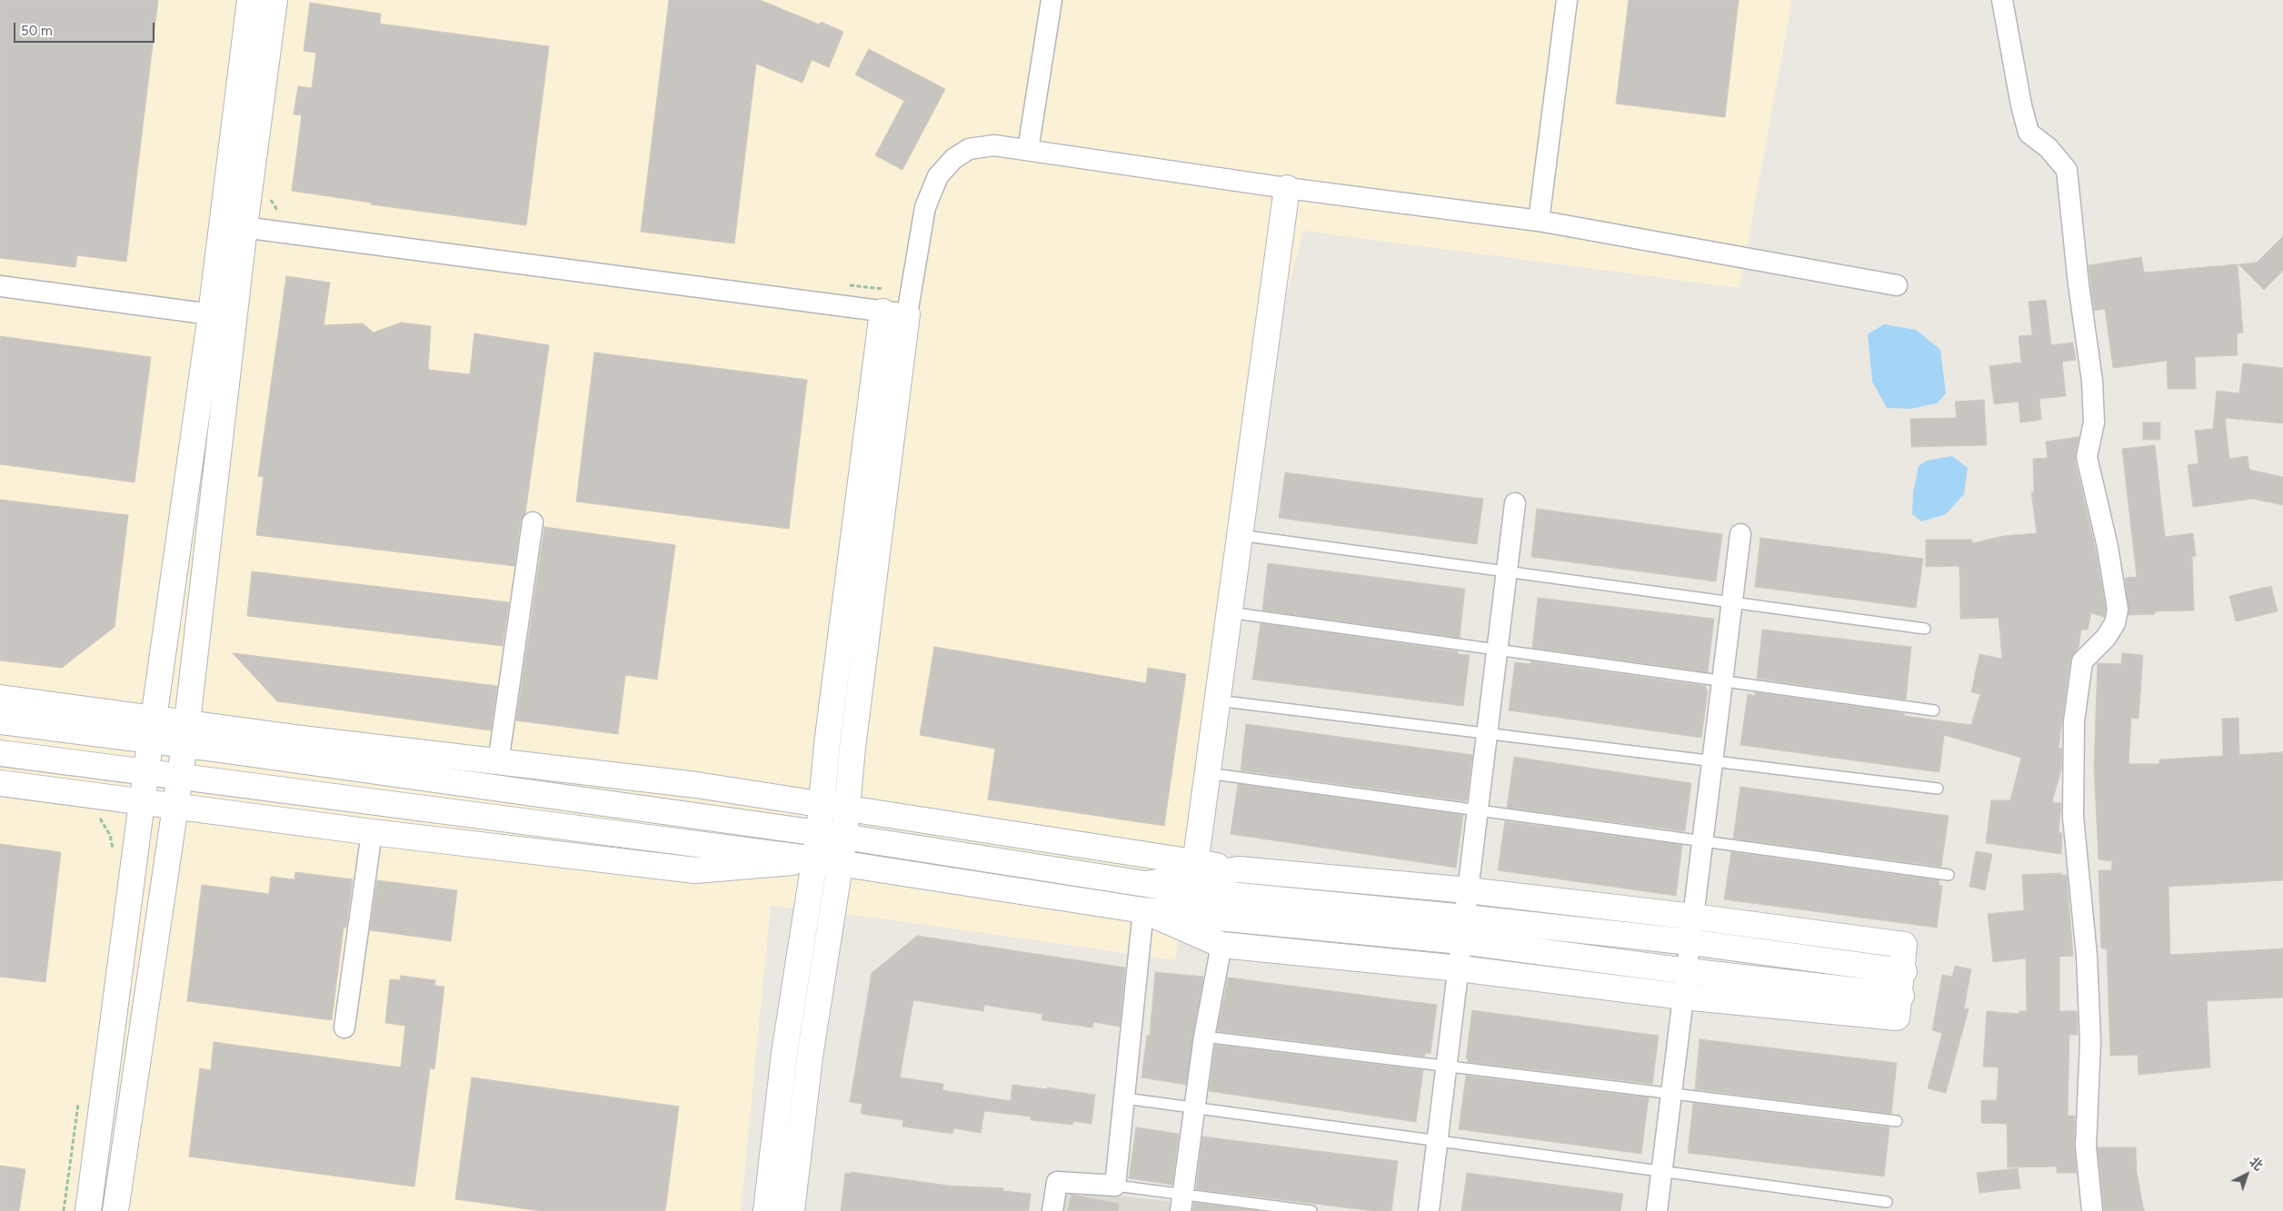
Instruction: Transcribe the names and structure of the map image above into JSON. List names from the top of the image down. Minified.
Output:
{"scale_bar":"50 m","north":"top right"}
